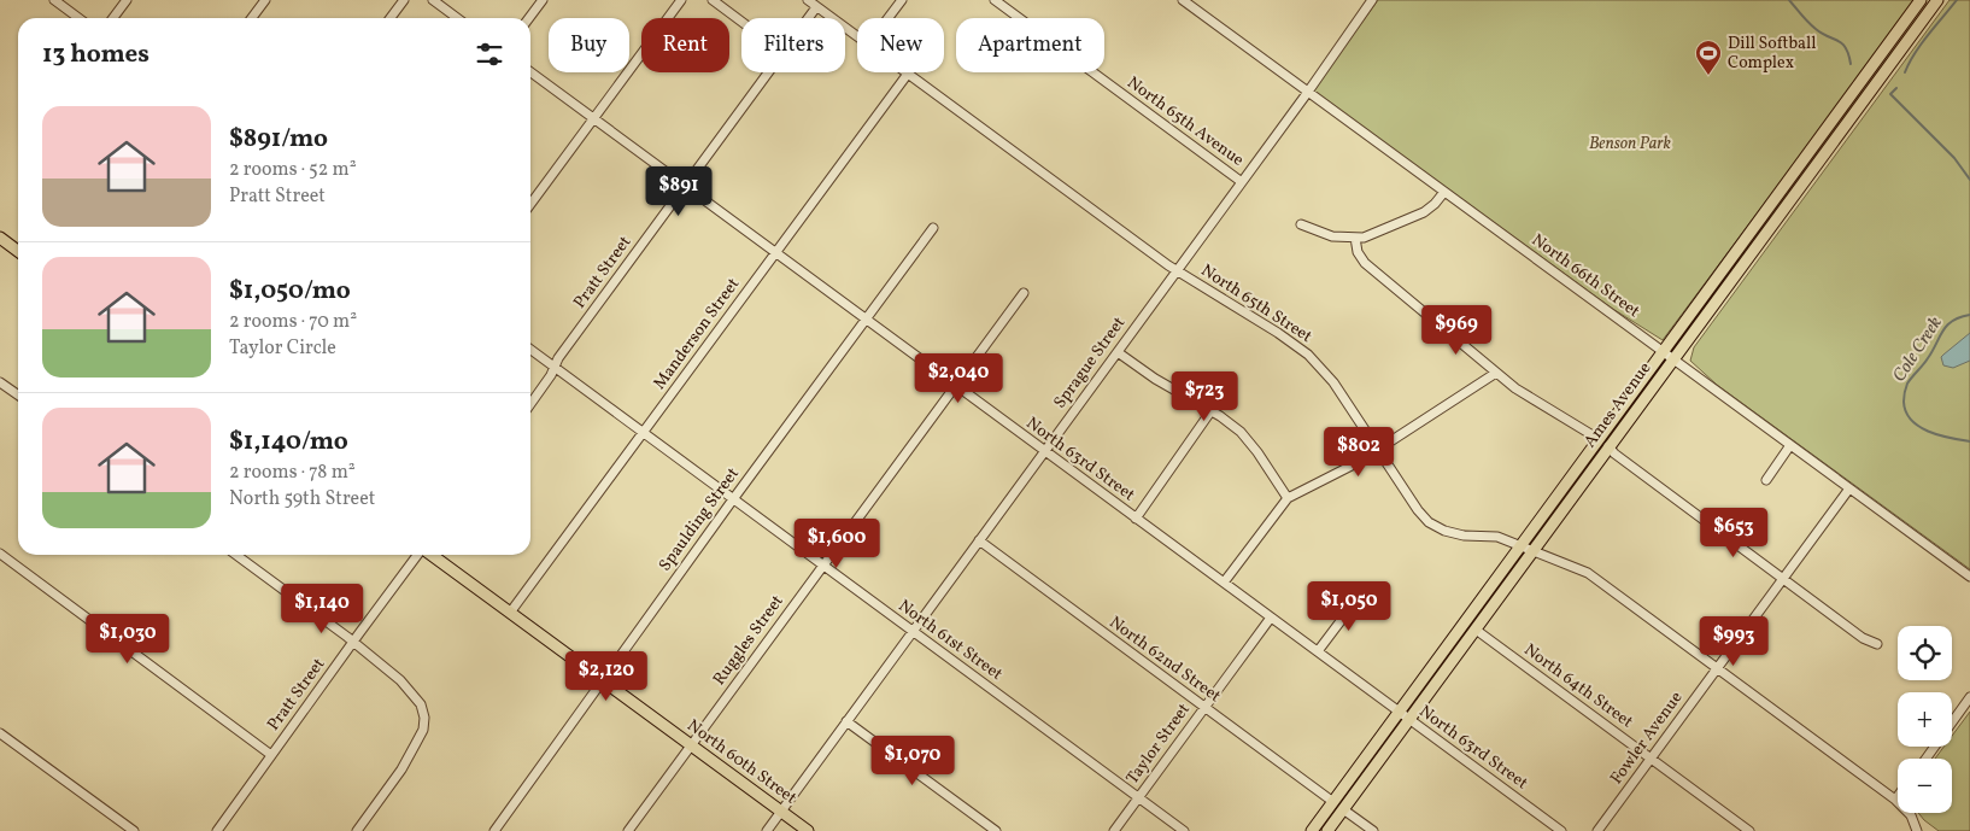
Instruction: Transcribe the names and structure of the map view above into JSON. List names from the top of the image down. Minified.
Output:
{"streets":{"main road":["Ames Avenue","North 60th Street"],"street":["North 65th Avenue","Pratt Street","North 66th Street","North 65th Street","Manderson Street","Sprague Street","North 63rd Street","Spaulding Street","Ruggles Street","North 61st Street","North 62nd Street","North 64th Street","Fowler Avenue","Taylor Street"]},"crossings":[["North 65th Avenue","Sprague Street"],["Pratt Street","North 65th Street"],["Pratt Street","North 63rd Street"],["Pratt Street","North 61st Street"],["North 66th Street","Sprague Street"],["North 66th Street","Ames Avenue"],["North 66th Street","Fowler Avenue"],["North 65th Street","Manderson Street"],["North 65th Street","Sprague Street"],["North 65th Street","Ames Avenue"],["North 65th Street","Fowler Avenue"],["Manderson Street","North 63rd Street"],["Manderson Street","North 61st Street"],["Manderson Street","North 60th Street"],["Sprague Street","North 63rd Street"],["Sprague Street","North 61st Street"],["Sprague Street","North 62nd Street"],["Sprague Street","North 60th Street"],["Ames Avenue","North 63rd Street"],["Ames Avenue","North 62nd Street"],["Ames Avenue","North 64th Street"],["North 63rd Street","Spaulding Street"],["North 63rd Street","Ruggles Street"],["North 63rd Street","Taylor Street"],["Spaulding Street","North 61st Street"],["Spaulding Street","North 60th Street"],["Ruggles Street","North 61st Street"],["Ruggles Street","North 60th Street"],["North 61st Street","Taylor Street"],["North 62nd Street","Taylor Street"],["North 64th Street","Fowler Avenue"]],"water":["Cole Creek"],"parks":["Benson Park"],"places":{"sports":["Dill Softball Complex"]},"page":{"chip":["Buy","Rent","Filters","New","Apartment"],"heading":"13 homes","list":[{"name":"$891/mo","note":"2 rooms · 52 m² · Pratt Street"},{"name":"$1,050/mo","note":"2 rooms · 70 m² · Taylor Circle"},{"name":"$1,140/mo","note":"2 rooms · 78 m² · North 59th Street"}],"price":["$891","$969","$2,040","$723","$802","$653","$1,600","$1,050","$1,140","$1,030","$993","$2,120","$1,070"],"map_buttons":["+","−"]}}
